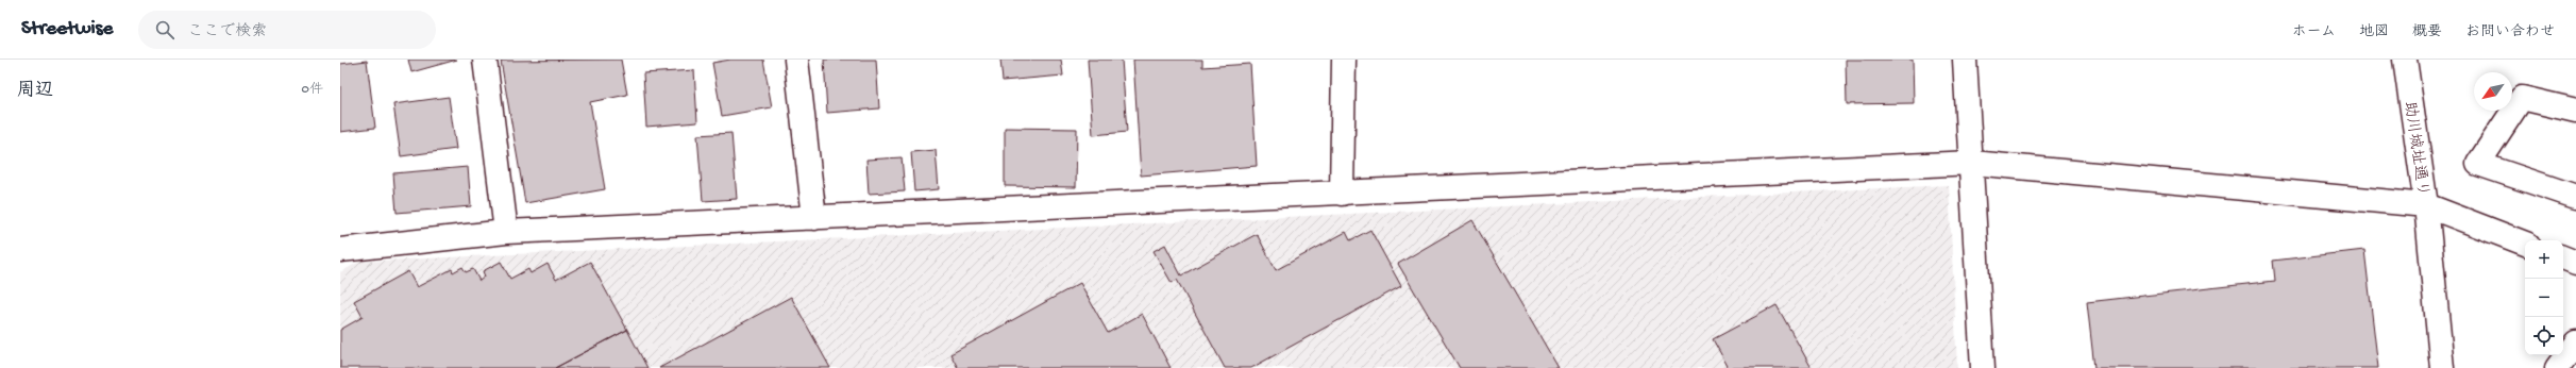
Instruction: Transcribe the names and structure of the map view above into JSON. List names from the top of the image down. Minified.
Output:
{"streets":{"street":["助川城址通り"]},"north":"bottom left","page":{"header":"Streetwise","search":"ここで検索","nav":["ホーム","地図","概要","お問い合わせ"],"heading":["周辺","0件"],"map_buttons":["+","−"]}}
